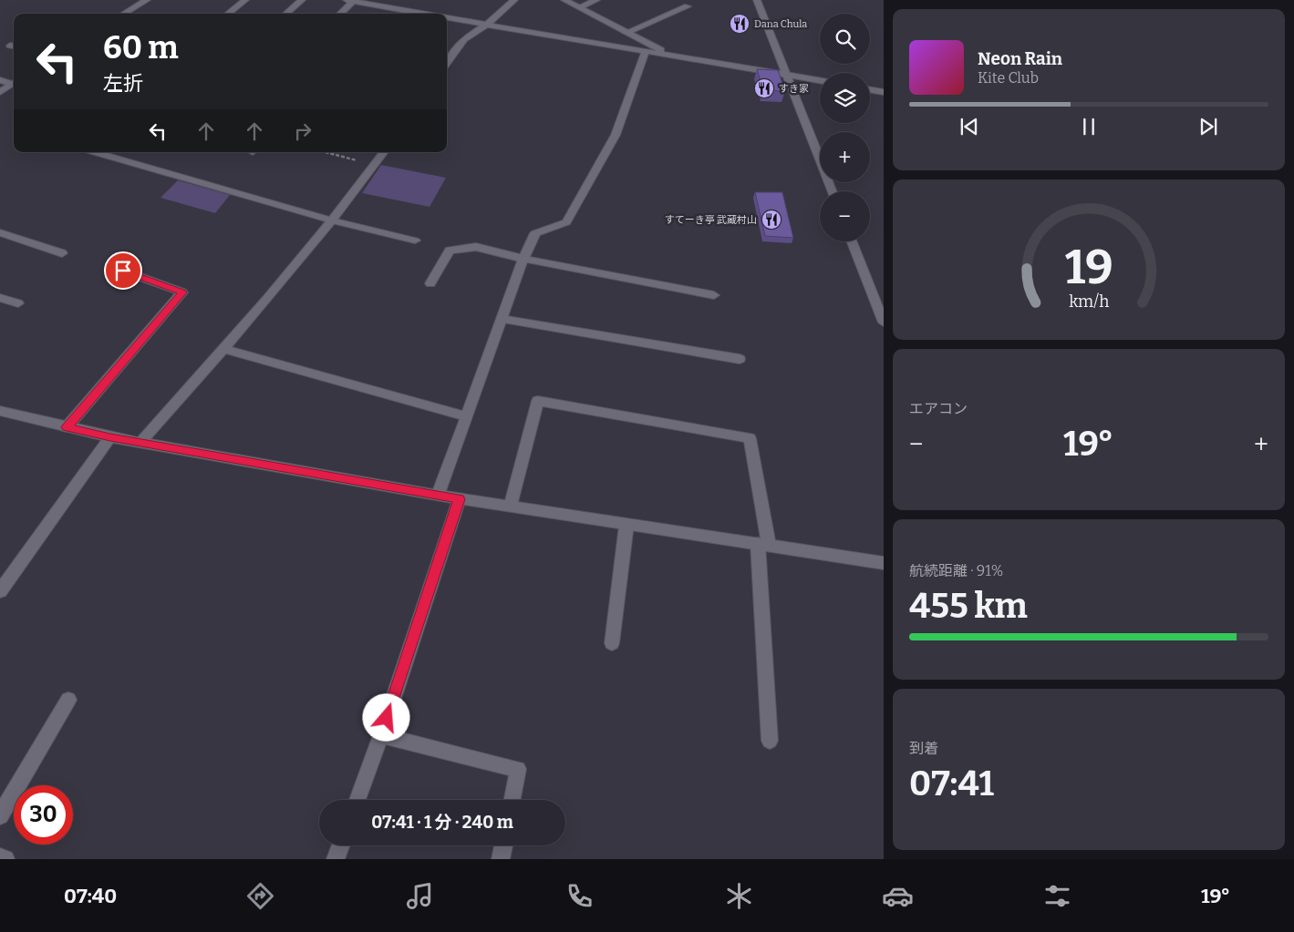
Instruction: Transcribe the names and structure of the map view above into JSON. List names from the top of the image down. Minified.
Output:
{"places":{"restaurant":["Dana Chula","すき家","すてーき亭 武蔵村山"]},"page":{"map_buttons":["+","−"],"turn":["60 m","左折"],"song":["Neon Rain","Kite Club"],"tile":["エアコン",["航続距離 · 91%","455 km"],["到着","07:41"]],"heat":["−","19°","+"],"limit":"30","trip":"07:41 · 1 分 · 240 m","tabs":["07:40","19°"],"gauge":["19","km/h"]}}
